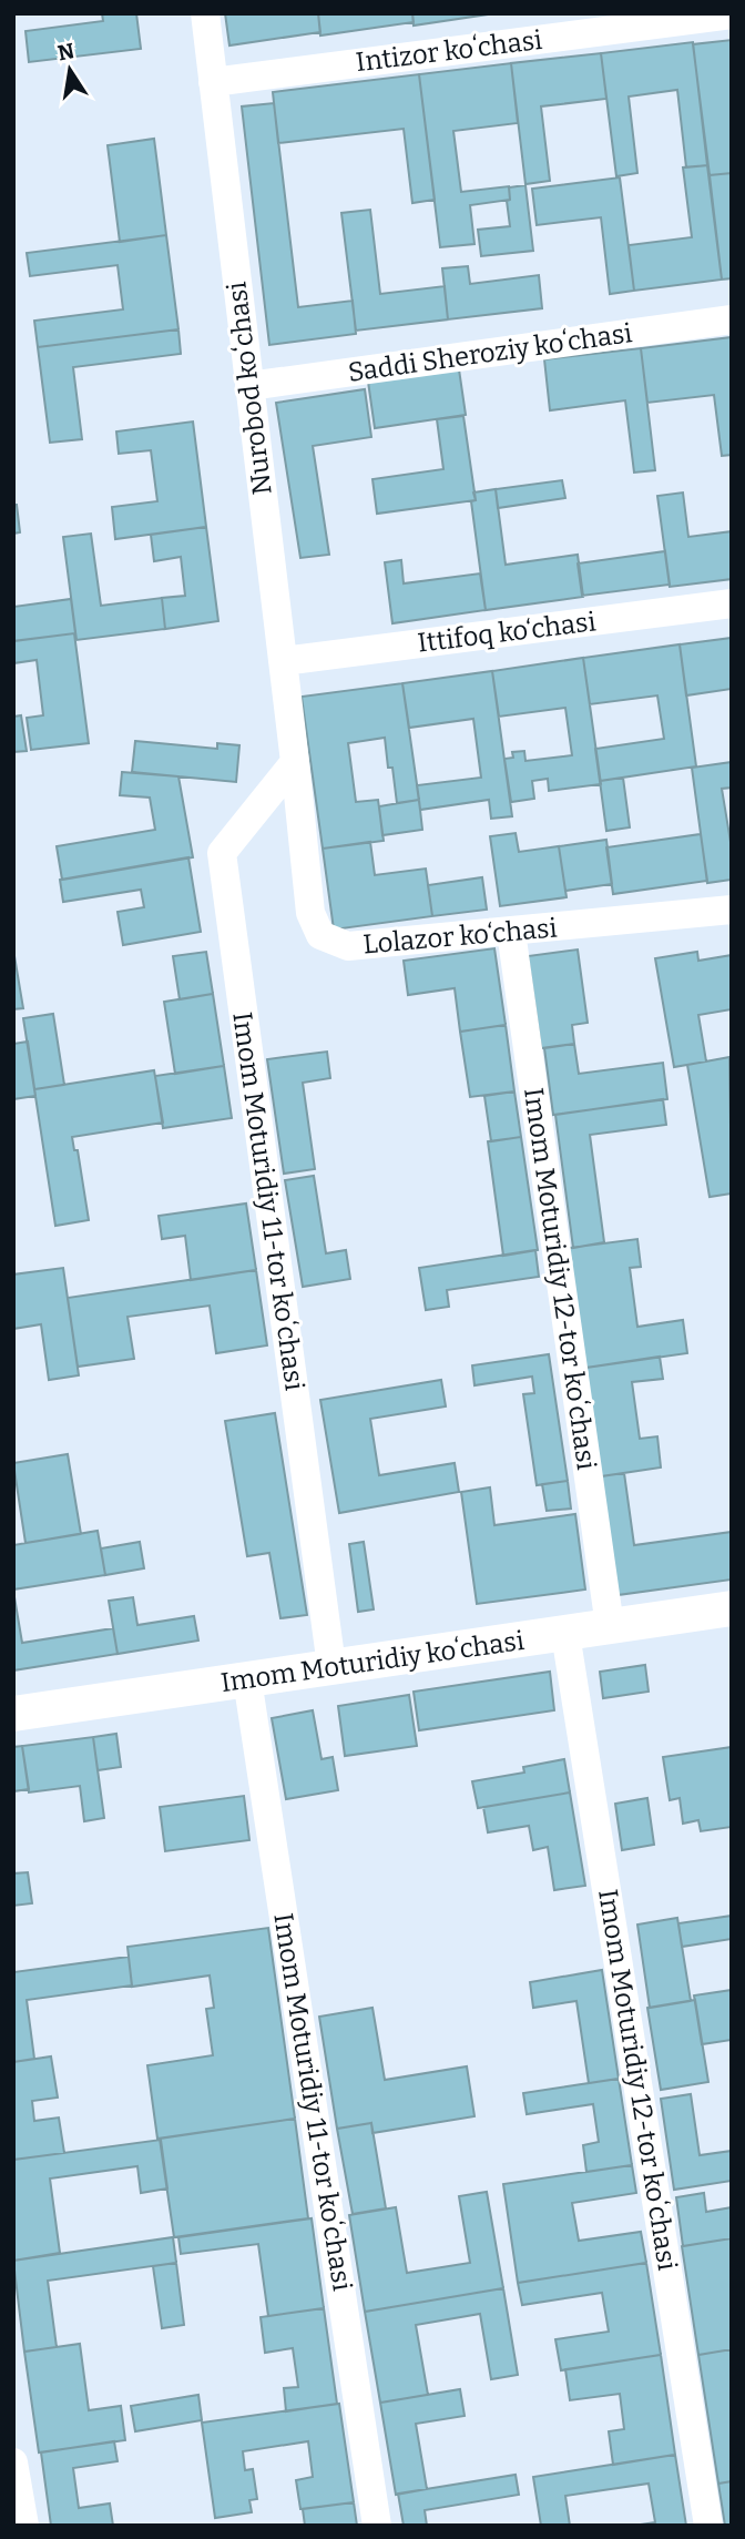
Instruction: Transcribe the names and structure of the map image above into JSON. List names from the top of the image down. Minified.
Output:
{"streets":{"street":["Intizor koʻchasi","Saddi Sheroziy koʻchasi","Nurobod koʻchasi","Ittifoq ko‘chasi","Lolazor ko‘chasi","Imom Moturidiy 11-tor koʻchasi","Imom Moturidiy 12-tor koʻchasi","Imom Moturidiy koʻchasi"]},"crossings":[["Intizor koʻchasi","Nurobod koʻchasi"],["Saddi Sheroziy koʻchasi","Nurobod koʻchasi"],["Nurobod koʻchasi","Ittifoq ko‘chasi"],["Nurobod koʻchasi","Lolazor ko‘chasi"],["Nurobod koʻchasi","Imom Moturidiy 11-tor koʻchasi"],["Lolazor ko‘chasi","Imom Moturidiy 11-tor koʻchasi"],["Lolazor ko‘chasi","Imom Moturidiy 12-tor koʻchasi"],["Imom Moturidiy 11-tor koʻchasi","Imom Moturidiy koʻchasi"],["Imom Moturidiy 12-tor koʻchasi","Imom Moturidiy koʻchasi"]],"north":"top"}
